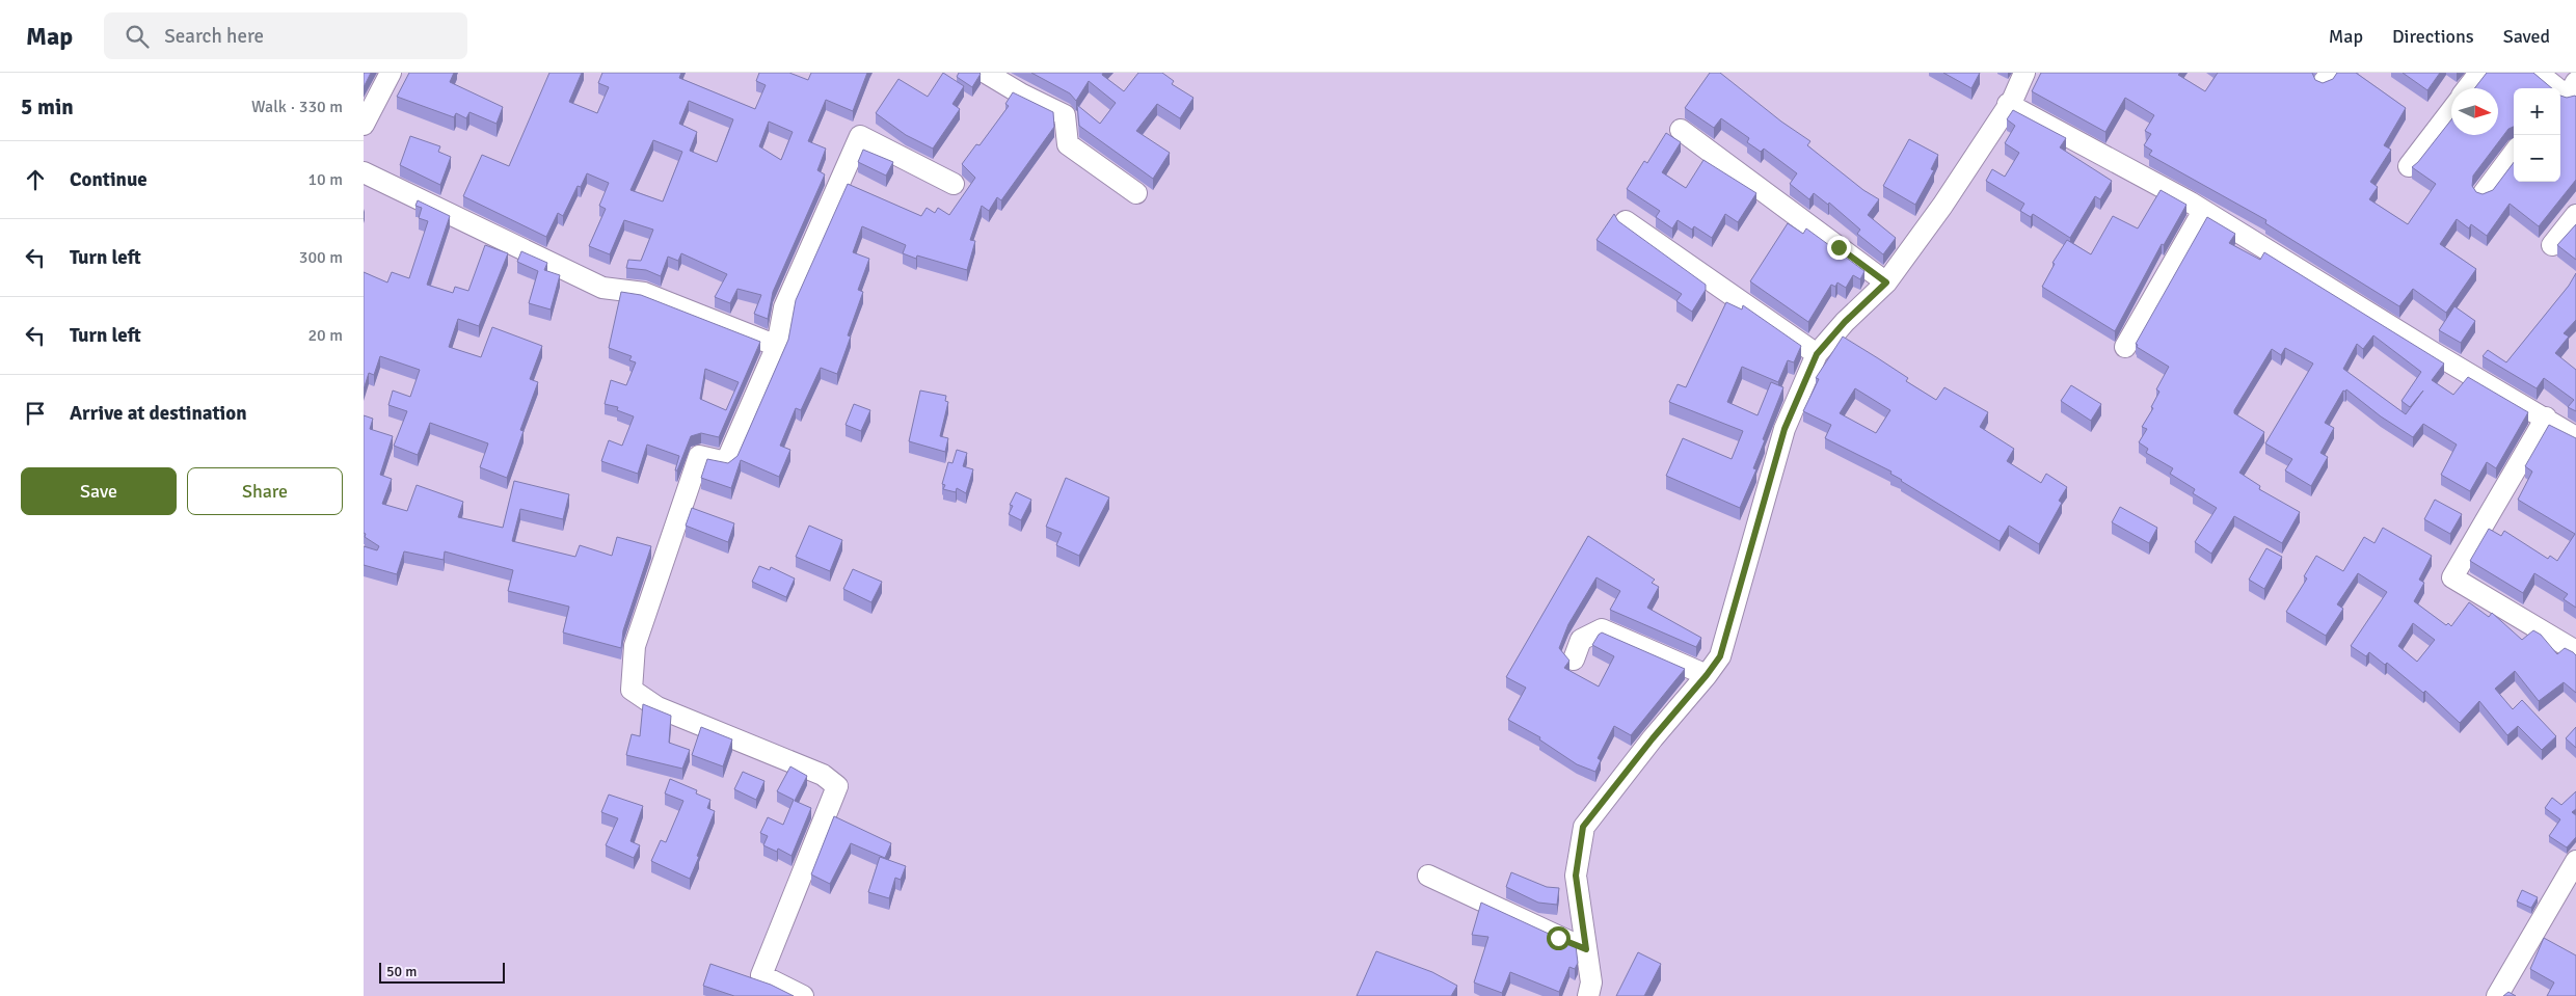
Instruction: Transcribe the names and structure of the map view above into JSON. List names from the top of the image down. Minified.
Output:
{"scale_bar":"50 m","north":"right","page":{"header":"Map","search":"Search here","nav":["Map","Directions","Saved"],"heading":["5 min","Walk · 330 m"],"map_buttons":["+","−"],"list":[["Continue","10 m"],["Turn left","300 m"],["Turn left","20 m"],"Arrive at destination"],"buttons":["Save","Share"],"scale":"50 m"}}
